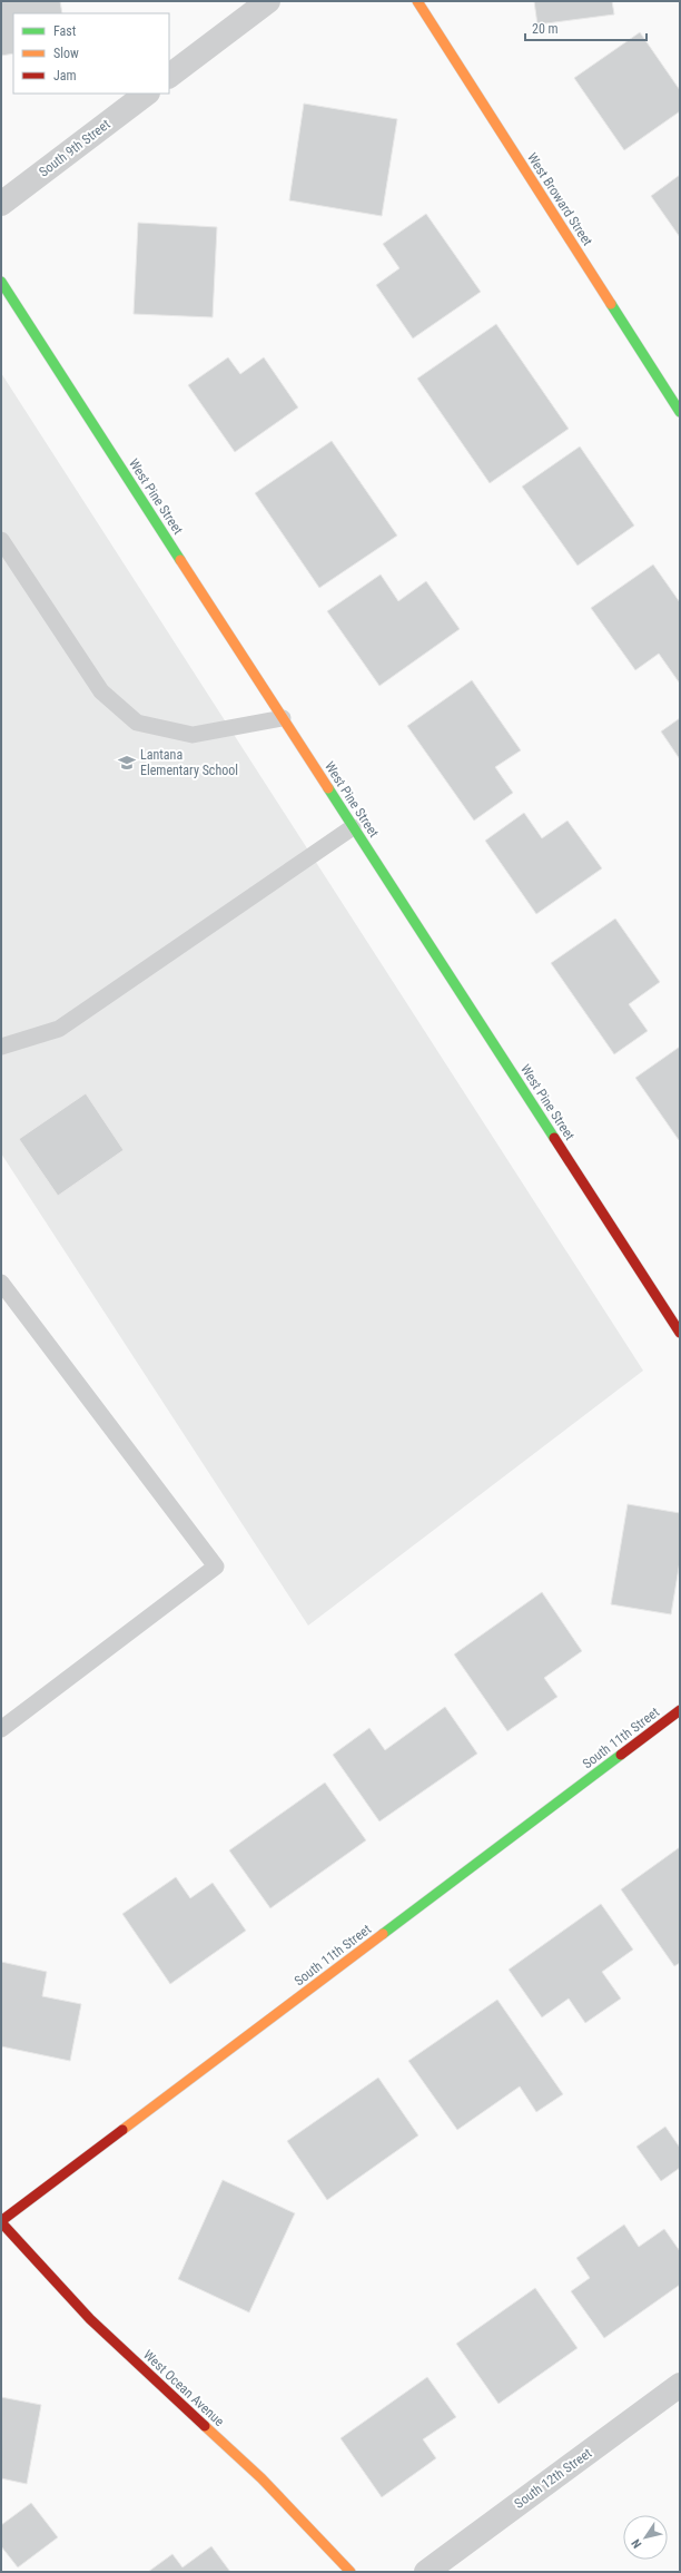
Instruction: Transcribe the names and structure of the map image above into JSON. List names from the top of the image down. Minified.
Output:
{"streets":{"street":["South 9th Street","West Broward Street","West Pine Street","South 11th Street","West Ocean Avenue","South 12th Street"]},"crossings":[["South 11th Street","West Ocean Avenue"]],"places":{"school or university":["Lantana Elementary School"]},"legend":["Fast","Slow","Jam"],"scale_bar":"20 m","north":"bottom left"}
